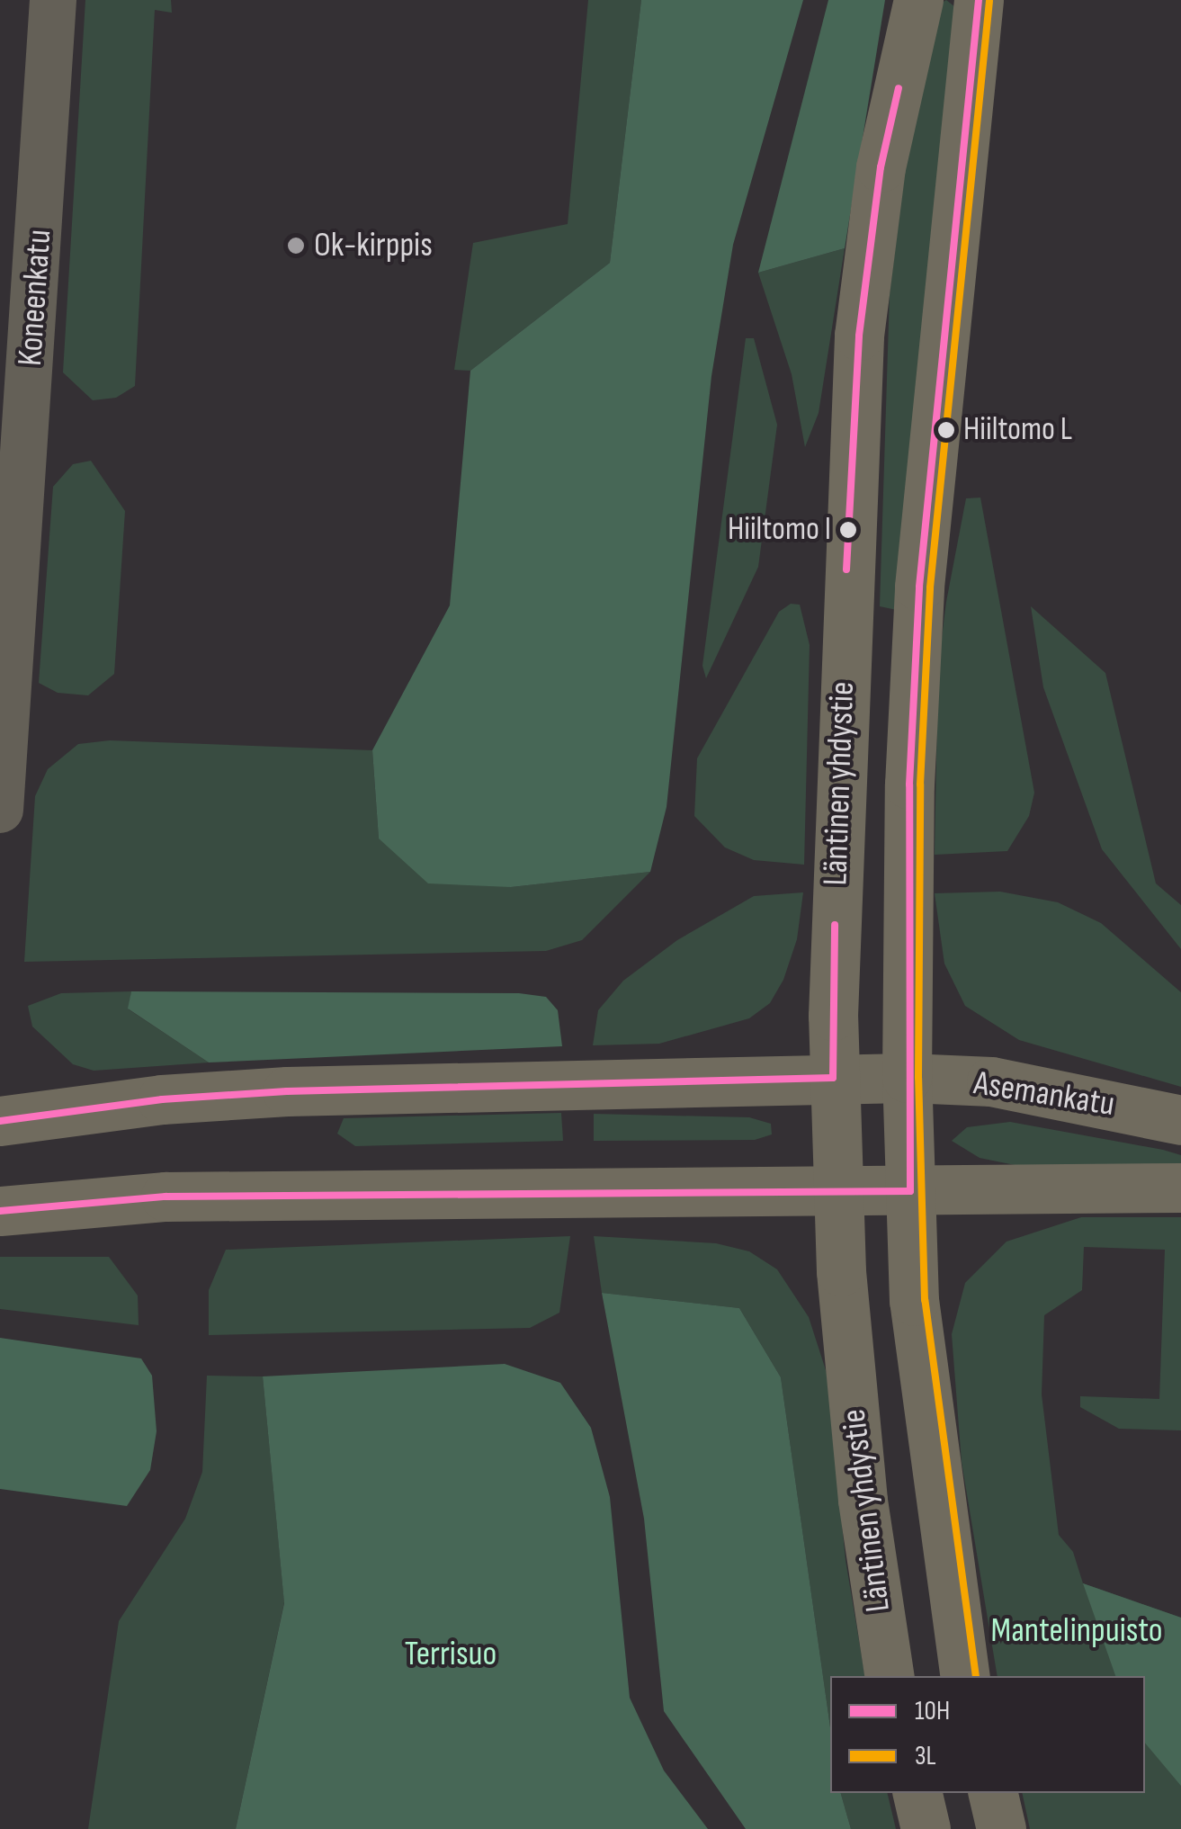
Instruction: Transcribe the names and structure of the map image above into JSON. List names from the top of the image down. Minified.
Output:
{"streets":{"main road":["Läntinen yhdystie","Asemankatu"],"street":["Koneenkatu"]},"crossings":[["Läntinen yhdystie","Asemankatu"]],"parks":["Mantelinpuisto","Terrisuo"],"places":["Ok-kirppis","Hiiltomo L","Hiiltomo I"],"lines":["transit line 10H","transit line 3L"],"legend":["10H","3L"]}
